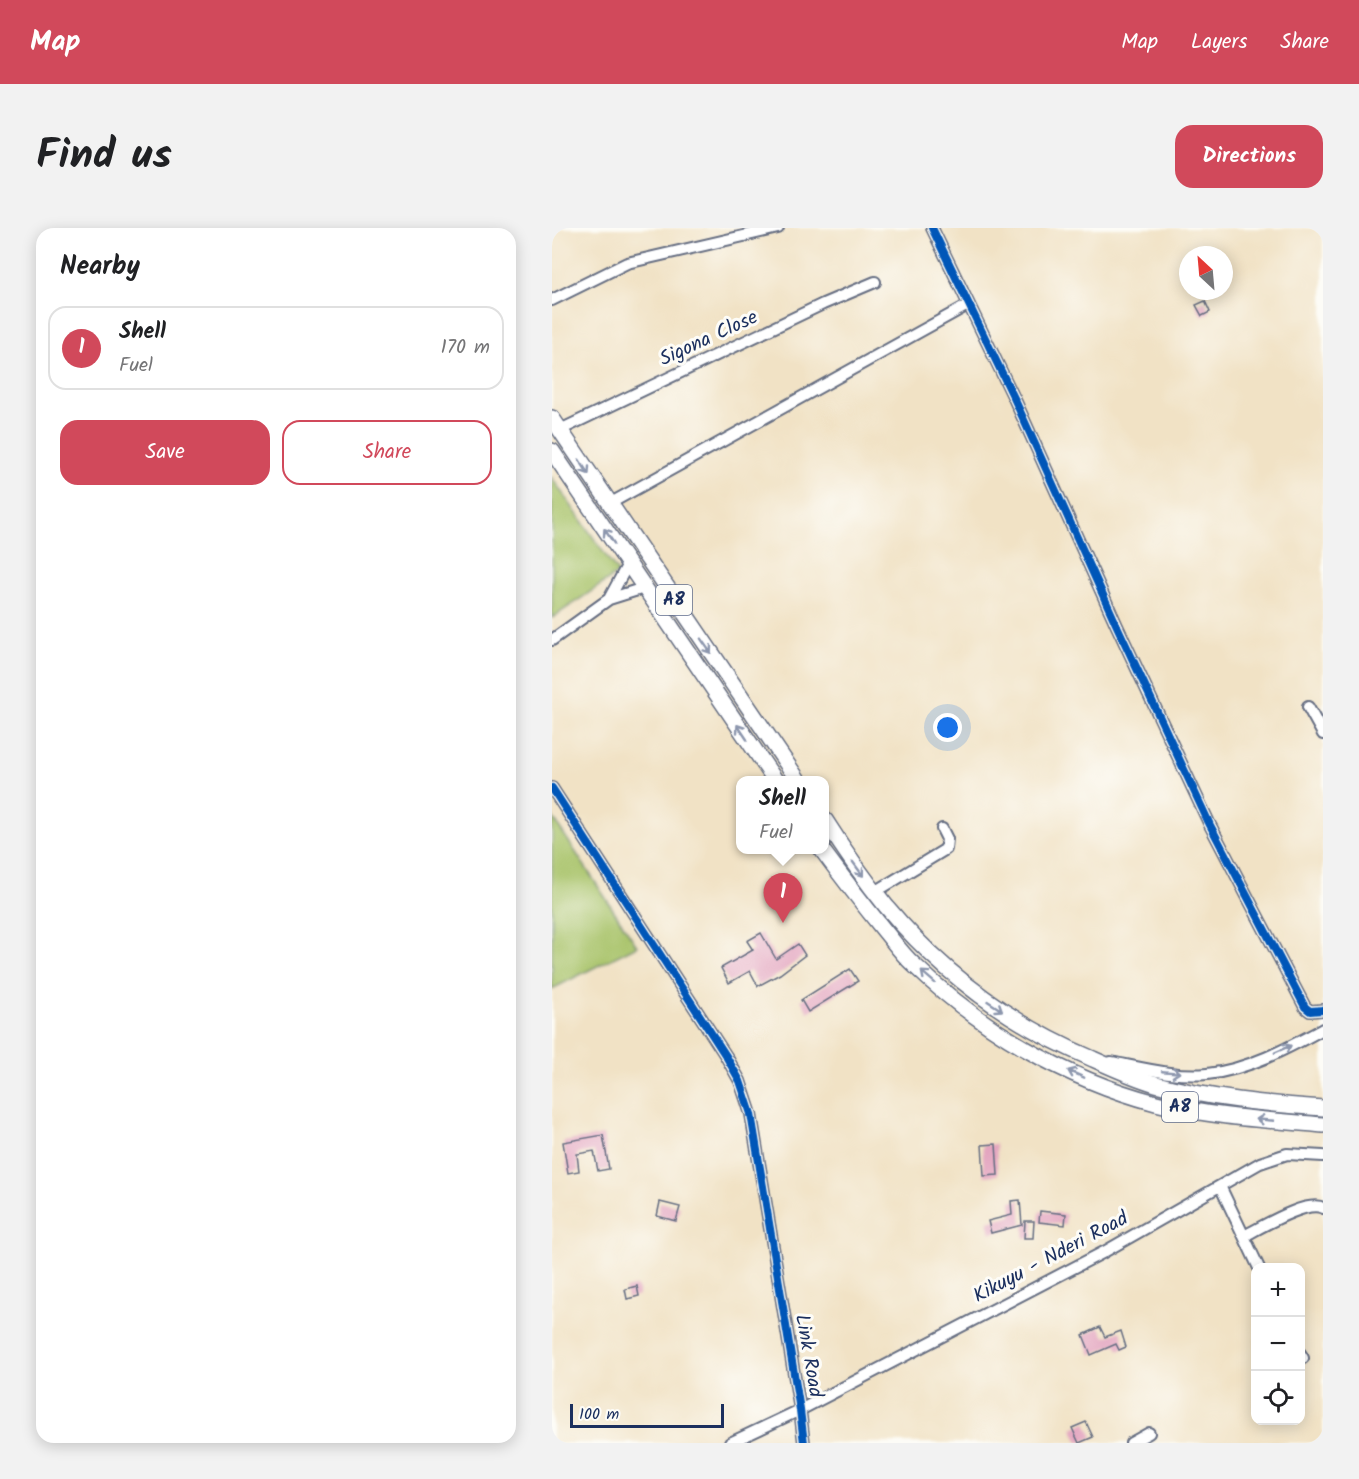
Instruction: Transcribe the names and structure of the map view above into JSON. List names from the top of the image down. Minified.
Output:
{"streets":{"highway":["A8"],"street":["Sigona Close","Kikuyu - Nderi Road","Link Road"]},"crossings":[["Sigona Close","A8"],["Kikuyu - Nderi Road","Link Road"]],"scale_bar":"100 m","north":"top left","page":{"header":"Map","nav":["Map","Layers","Share"],"title":"Find us","buttons":["Directions",["Save","Share"]],"heading":"Nearby","list":[{"mark":"1","name":"Shell","note":"Fuel","value":"170 m"}],"popup":["Shell","Fuel"],"pins":"1","map_buttons":["+","−"],"scale":"100 m"}}
